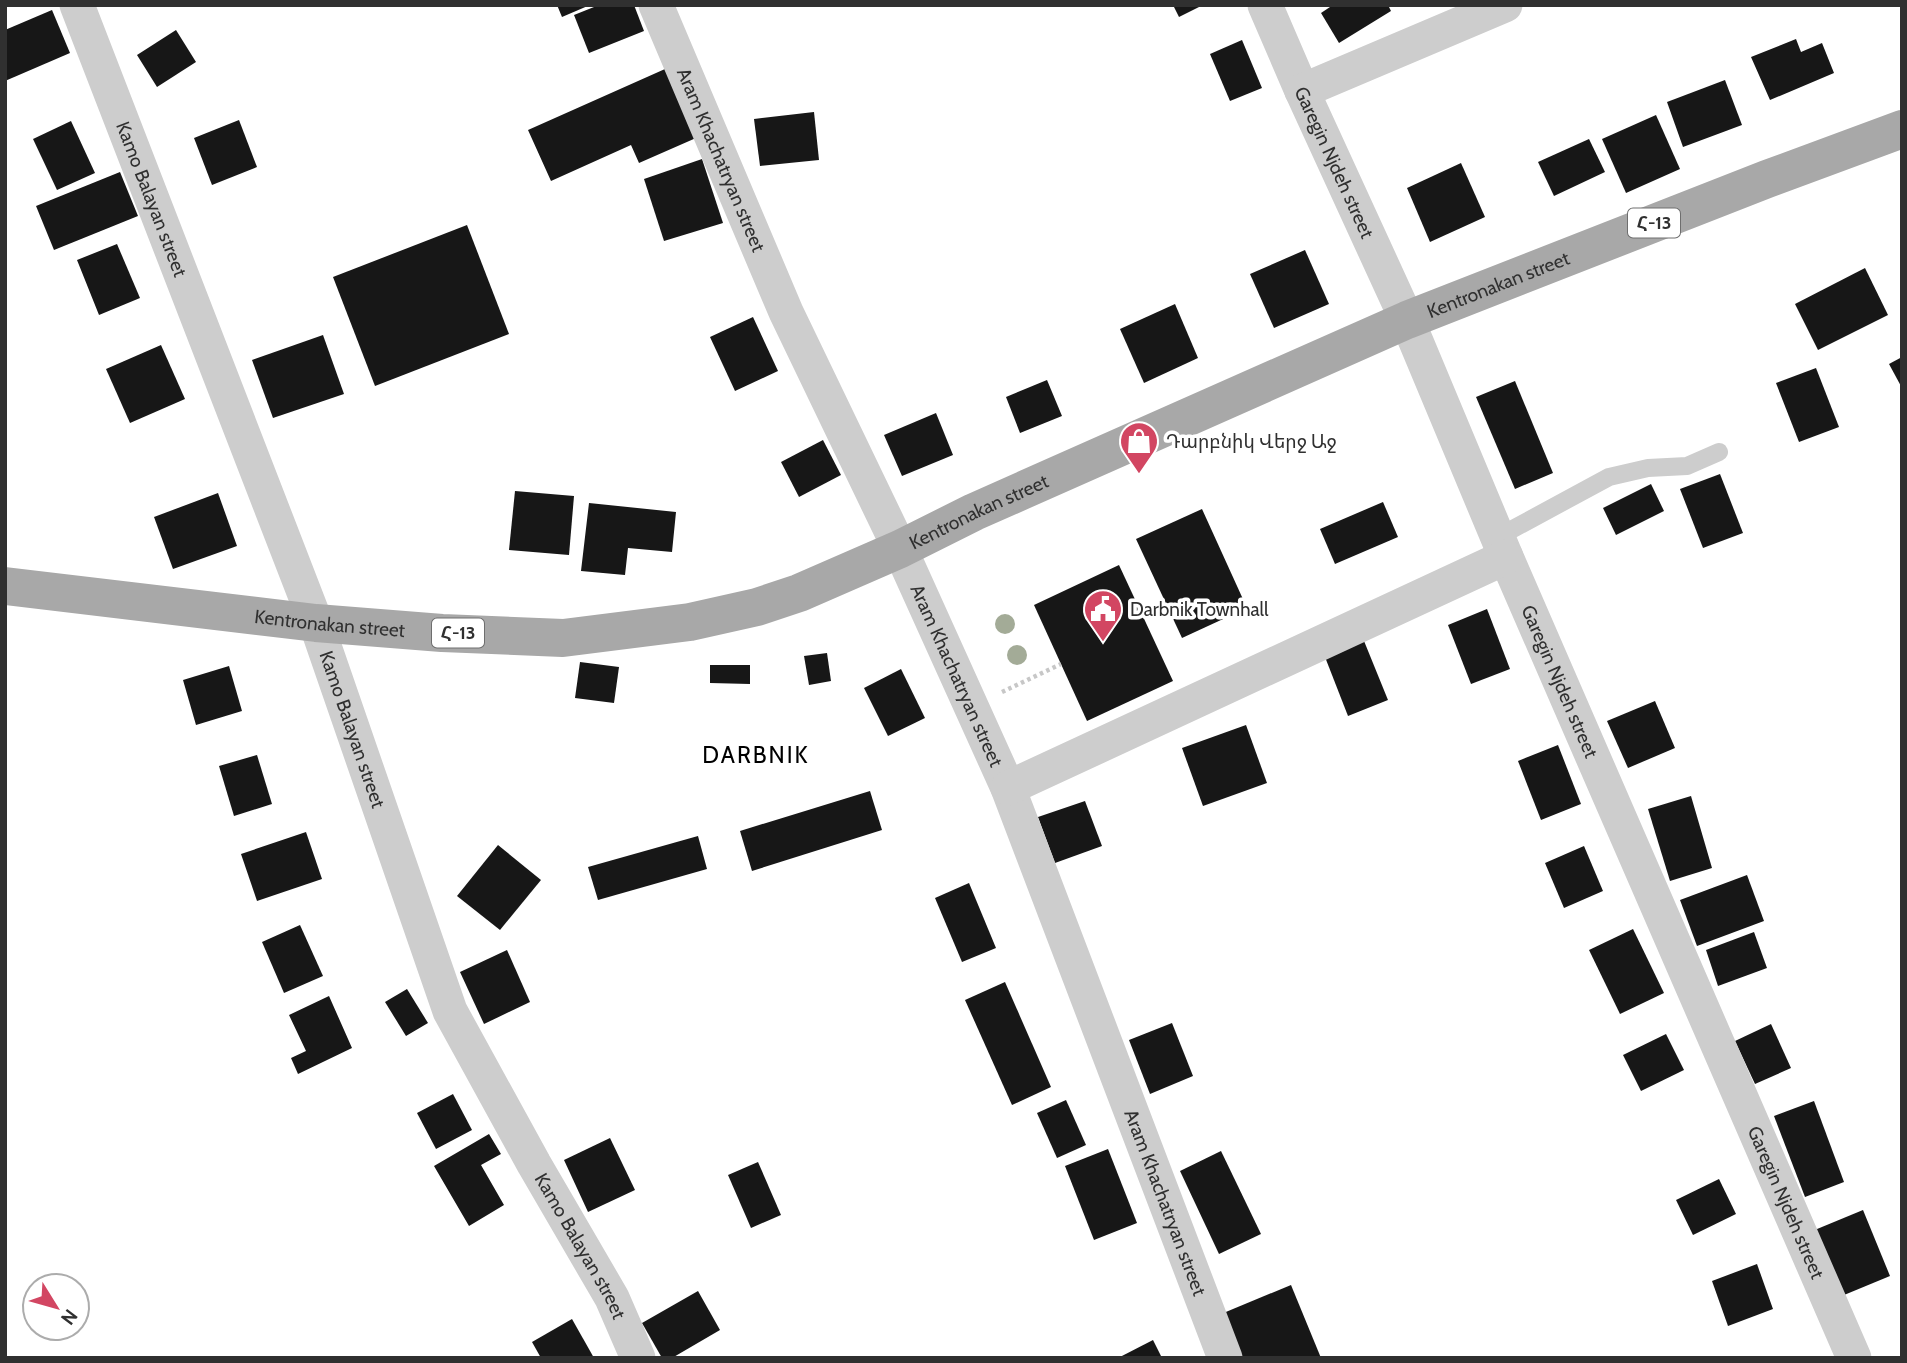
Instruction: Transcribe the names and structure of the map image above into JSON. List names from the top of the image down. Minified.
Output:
{"streets":{"main road":["Հ-13","Kentronakan street"],"street":["Aram Khachatryan street","Garegin Njdeh street","Kamo Balayan street"]},"crossings":[["Aram Khachatryan street","Kentronakan street"],["Garegin Njdeh street","Kentronakan street"],["Kamo Balayan street","Kentronakan street"]],"districts":["DARBNIK"],"places":{"shop":["Դարբնիկ Վերջ Աջ"],"public building":["Darbnik Townhall"]},"north":"bottom right"}
